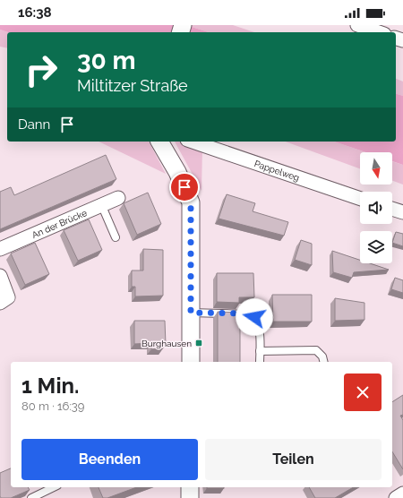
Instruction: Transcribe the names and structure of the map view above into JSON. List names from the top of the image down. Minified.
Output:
{"streets":{"street":["Pappelweg","An der Brücke"]},"places":{"transit":["Burghausen"]},"north":"bottom","page":{"status":"16:38","turn":["30 m","Miltitzer Straße"],"then":"Dann","heading":["1 Min.","80 m · 16:39"],"buttons":["Beenden","Teilen"]}}
